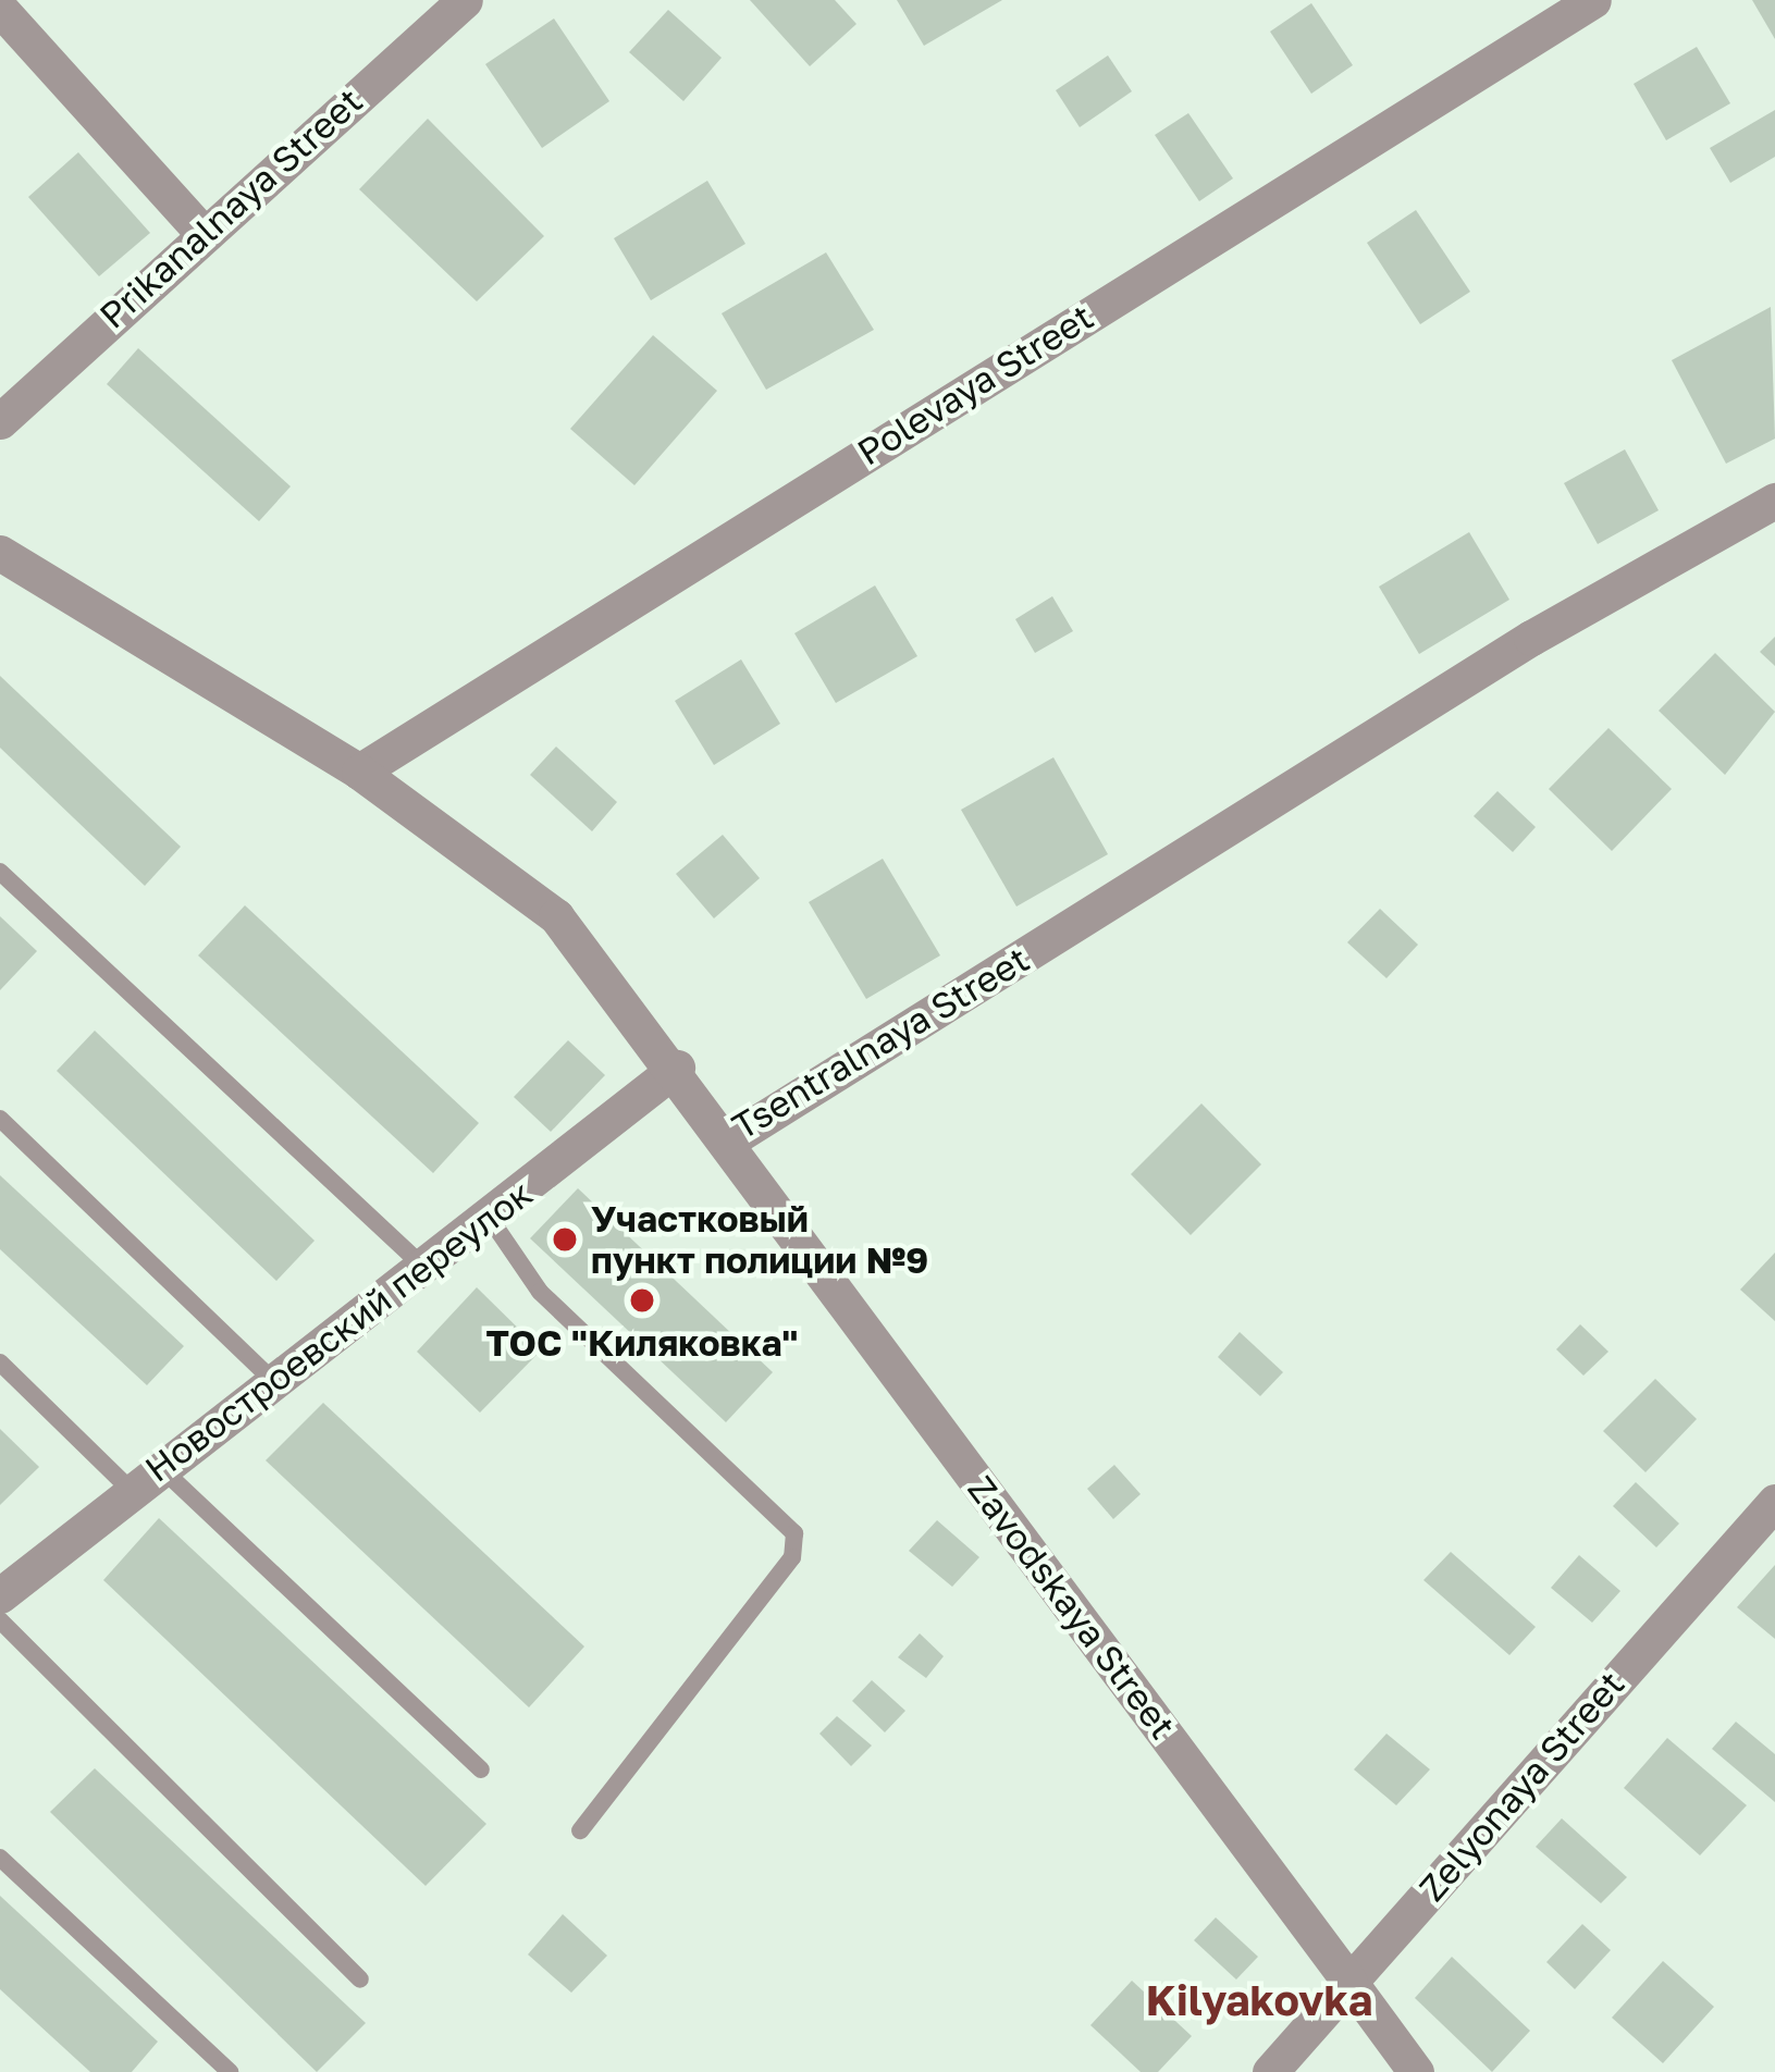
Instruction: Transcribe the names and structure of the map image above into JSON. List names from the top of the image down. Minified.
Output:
{"streets":{"street":["Prikanalnaya Street","Polevaya Street","Tsentralnaya Street","Новостроевский переулок","Zavodskaya Street","Zelyonaya Street"]},"crossings":[["Polevaya Street","Tsentralnaya Street"],["Tsentralnaya Street","Новостроевский переулок"],["Tsentralnaya Street","Zavodskaya Street"],["Zavodskaya Street","Zelyonaya Street"]],"districts":["Kilyakovka"],"places":["Участковый пункт полиции №9","ТОС \"Киляковка\""]}
